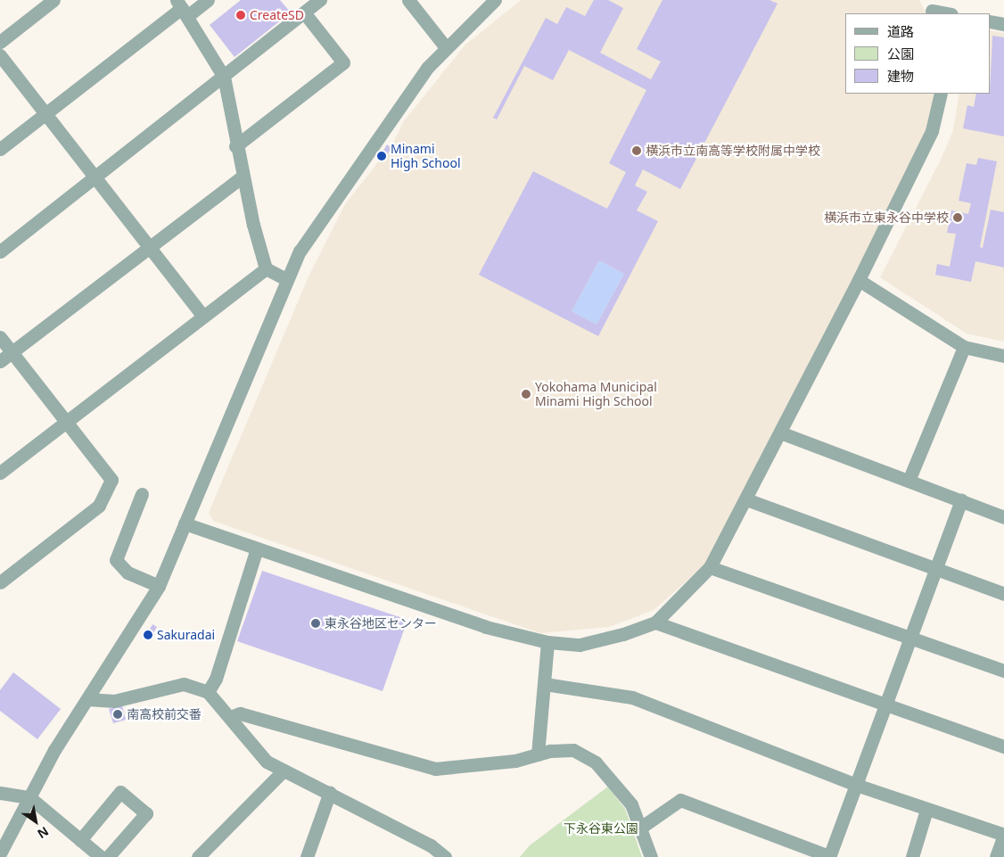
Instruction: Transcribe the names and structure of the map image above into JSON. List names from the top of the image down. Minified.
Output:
{"parks":["下永谷東公園"],"places":["CreateSD","横浜市立南高等学校附属中学校","Minami High School","横浜市立東永谷中学校","Yokohama Municipal Minami High School","東永谷地区センター","Sakuradai","南高校前交番"],"legend":["道路","公園","建物"],"north":"bottom right"}
